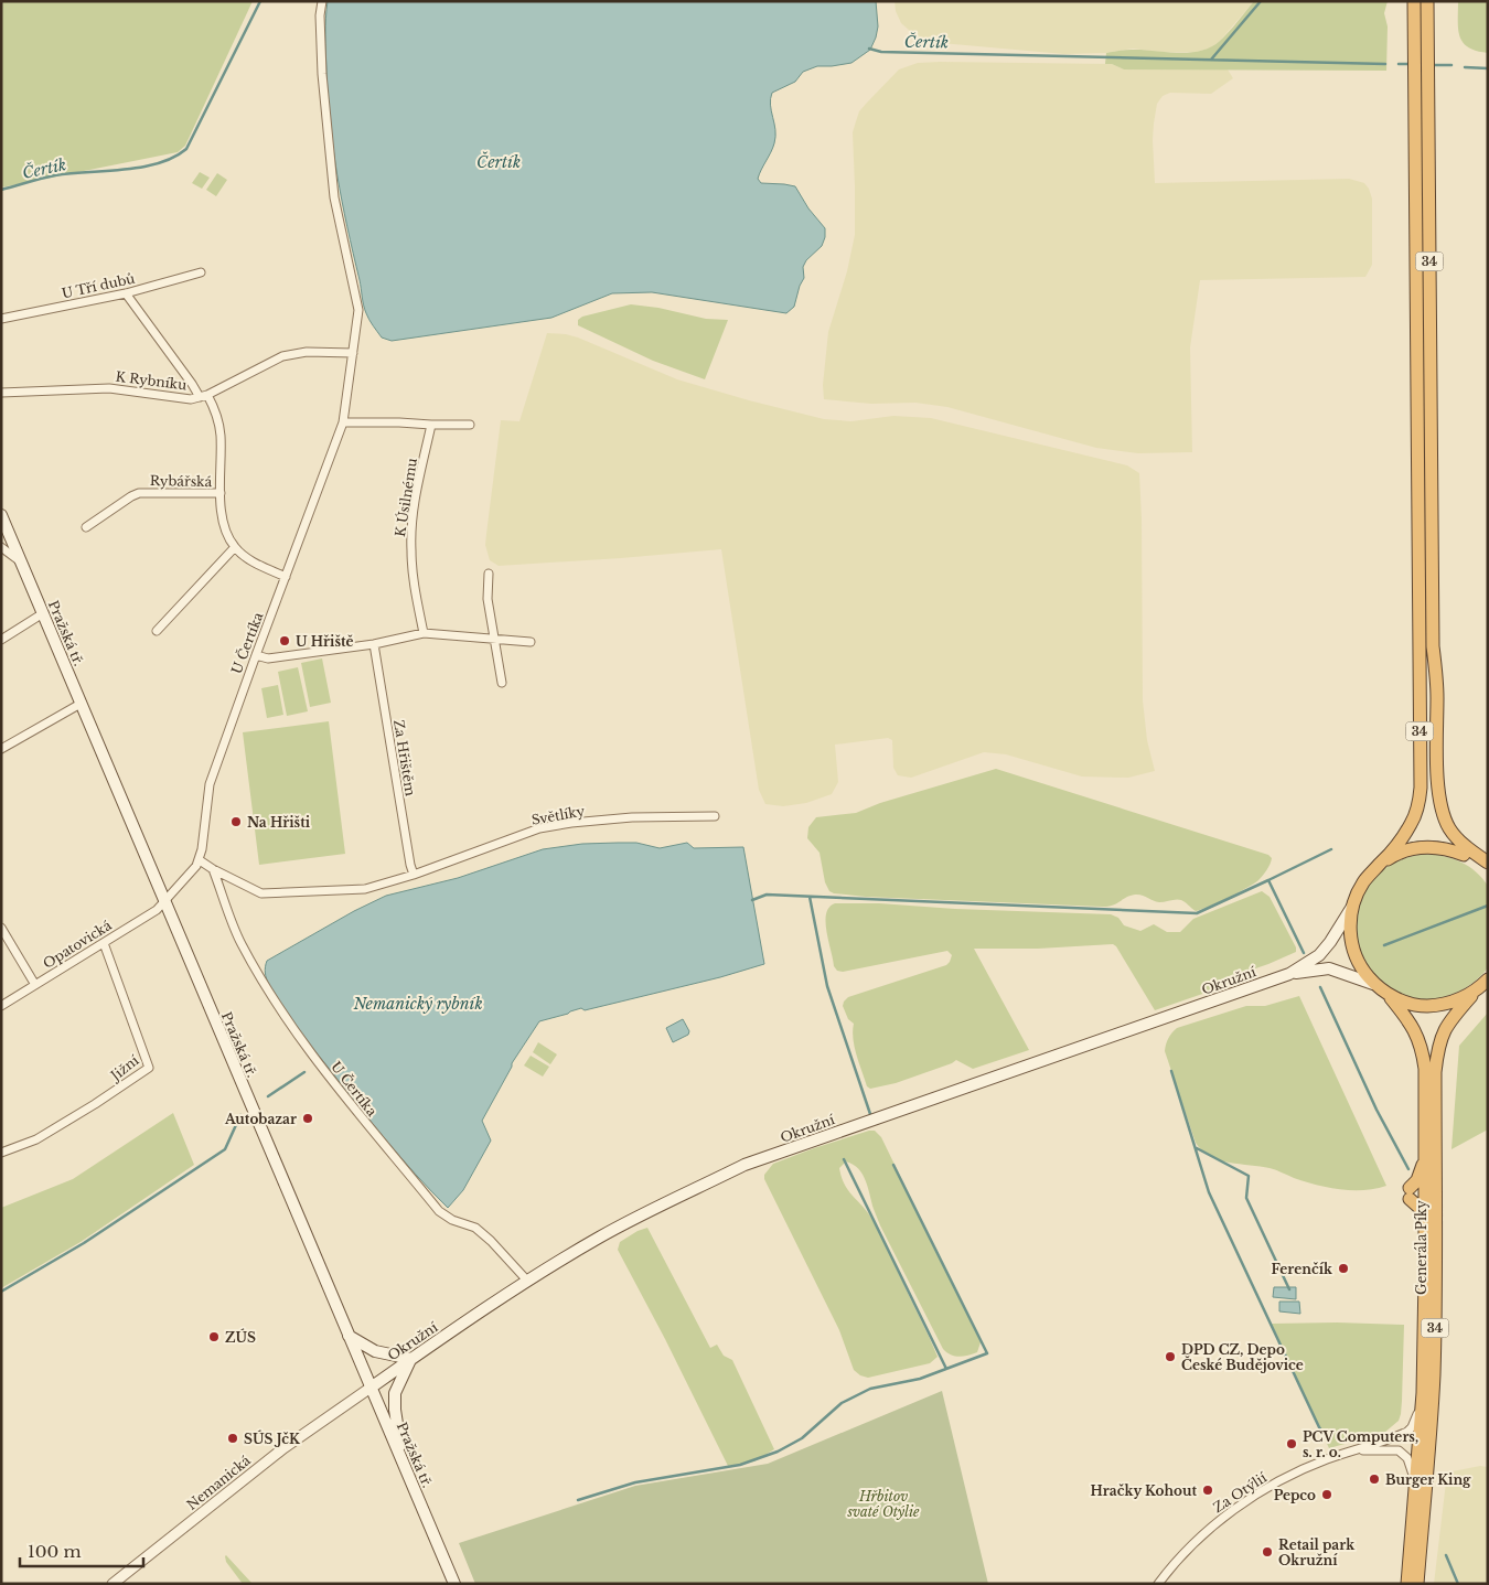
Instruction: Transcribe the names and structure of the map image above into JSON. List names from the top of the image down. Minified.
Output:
{"streets":{"highway":["34","Generála Píky"],"main road":["Pražská tř.","Okružní"],"street":["U Tří dubů","K Rybníku","Rybářská","K Úsilnému","U Čertíka","Za Hřištěm","Světlíky","Opatovická","Jižní","Nemanická","Za Otýlií"]},"crossings":[["34","Okružní"],["34","Generála Píky"],["U Tří dubů","Rybářská"],["K Rybníku","Rybářská"],["K Rybníku","U Čertíka"],["Rybářská","U Čertíka"],["Pražská tř.","Opatovická"],["Pražská tř.","Okružní"],["Pražská tř.","Nemanická"],["U Čertíka","Opatovická"],["U Čertíka","Okružní"],["Za Hřištěm","Světlíky"],["Opatovická","Jižní"],["Okružní","Nemanická"],["Generála Píky","Za Otýlií"]],"water":["Čertík","Nemanický rybník"],"parks":["Hřbitov svaté Otýlie"],"places":["U Hřiště","Na Hřišti","Autobazar","Ferenčík","ZÚS","DPD CZ, Depo České Budějovice","SÚS JčK","PCV Computers, s. r. o.","Burger King","Hračky Kohout","Pepco","Retail park Okružní"],"scale_bar":"100 m"}
